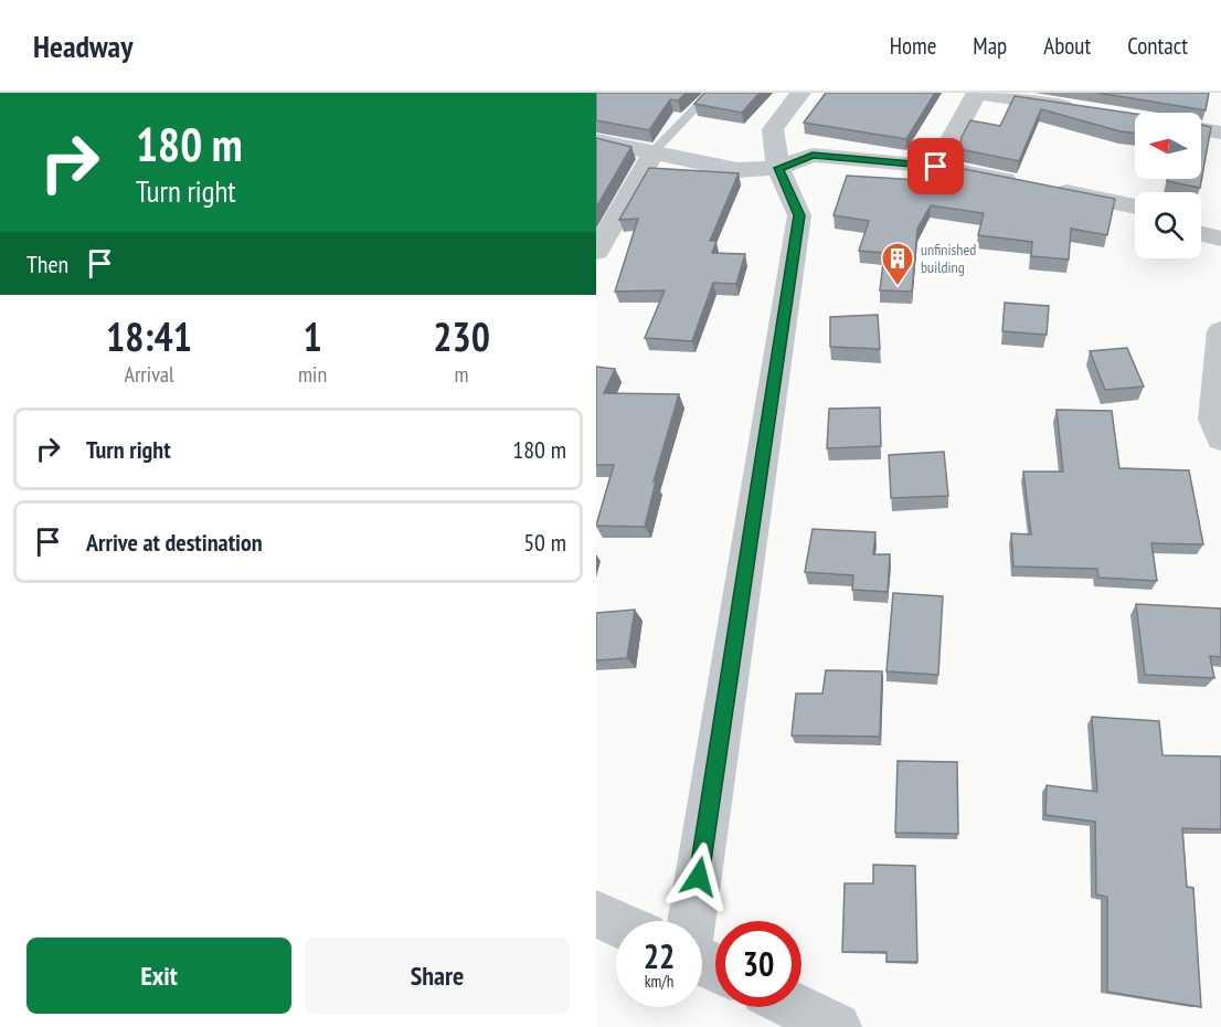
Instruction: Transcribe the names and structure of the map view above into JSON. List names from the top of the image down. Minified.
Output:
{"places":{"building":["unfinished building"]},"north":"left","page":{"header":"Headway","nav":["Home","Map","About","Contact"],"turn":["180 m","Turn right"],"then":"Then","eta":["18:41","Arrival","1","min","230","m"],"list":[{"name":"Turn right","value":"180 m"},{"name":"Arrive at destination","value":"50 m"}],"speed":"22 km/h","limit":"30","buttons":["Exit","Share"]}}
